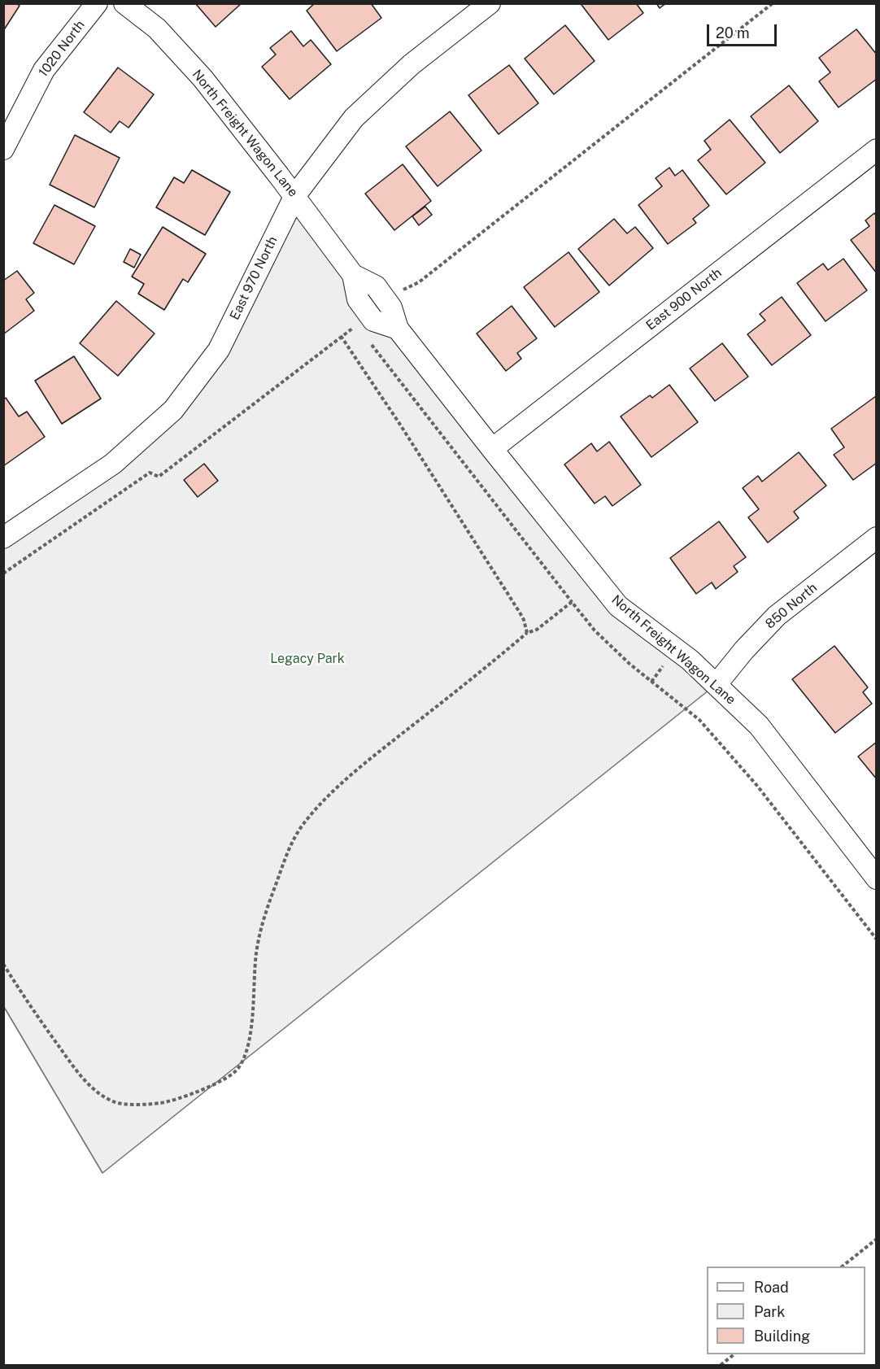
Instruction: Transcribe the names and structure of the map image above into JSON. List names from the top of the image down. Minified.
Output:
{"streets":{"street":["1020 North","North Freight Wagon Lane","East 970 North","East 900 North","850 North"]},"crossings":[["North Freight Wagon Lane","East 970 North"],["North Freight Wagon Lane","East 900 North"],["North Freight Wagon Lane","850 North"]],"parks":["Legacy Park"],"legend":["Road","Park","Building"],"scale_bar":"20 m"}
